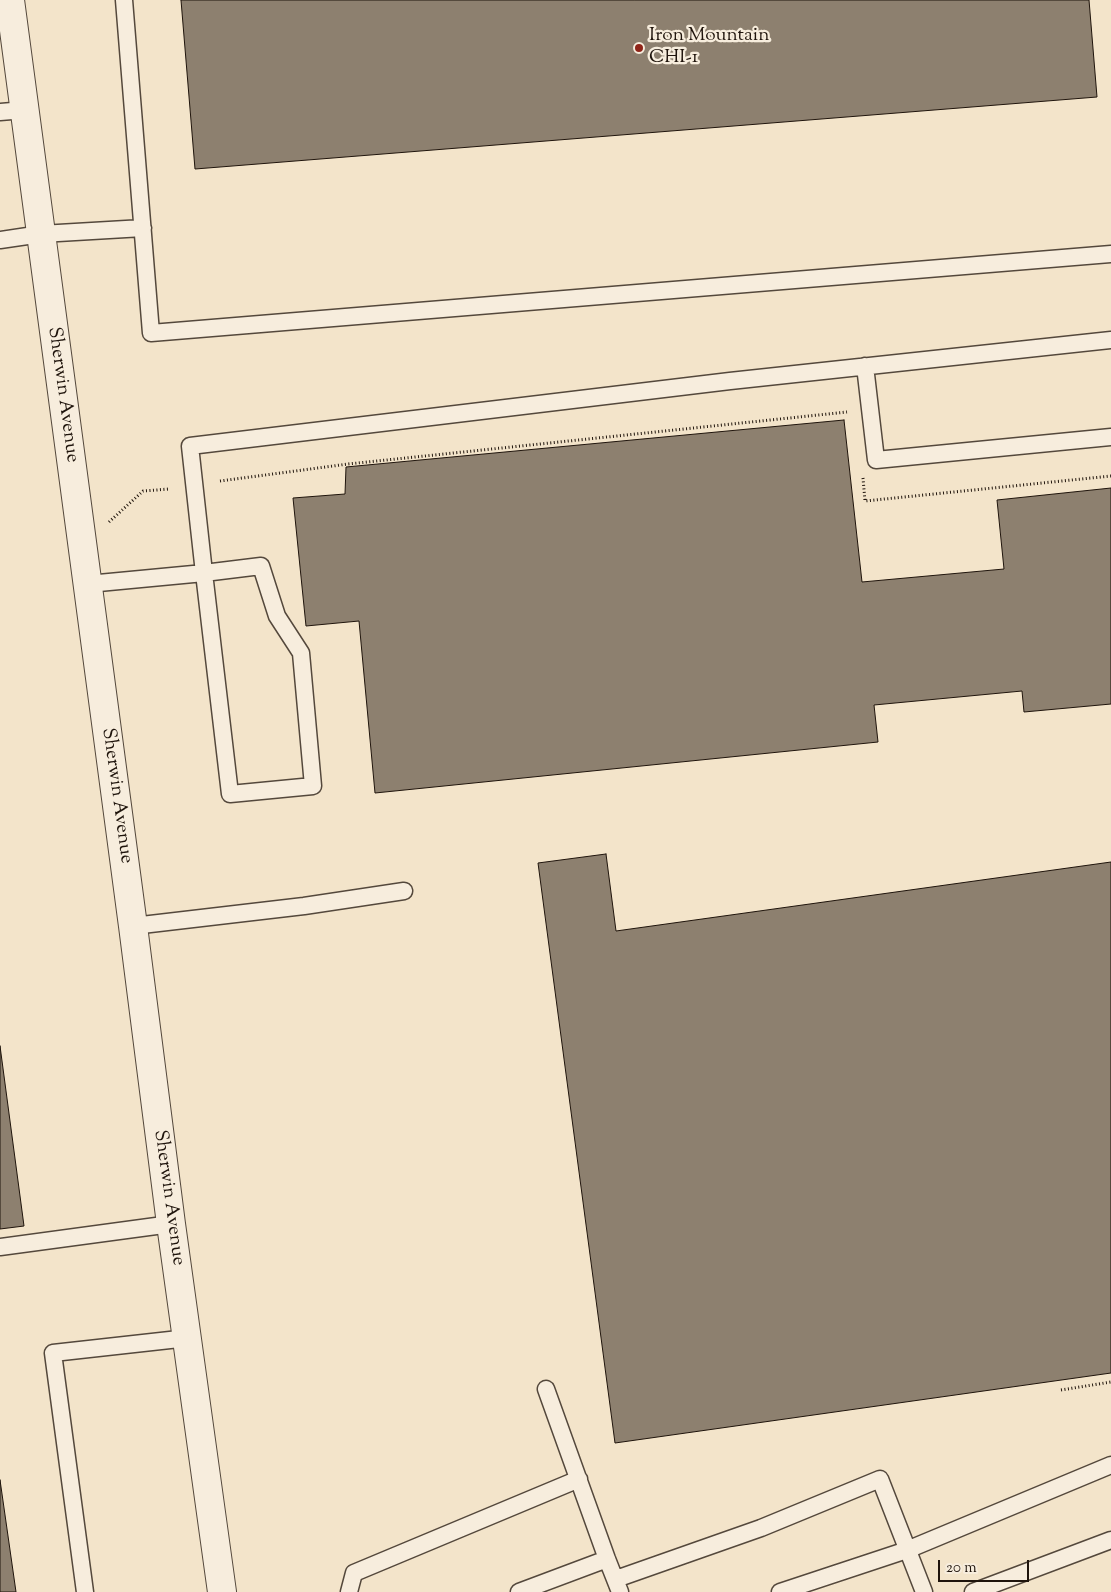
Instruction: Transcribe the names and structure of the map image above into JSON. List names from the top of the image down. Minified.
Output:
{"streets":{"street":["Sherwin Avenue"]},"places":["Iron Mountain CHI-1"],"scale_bar":"20 m"}
